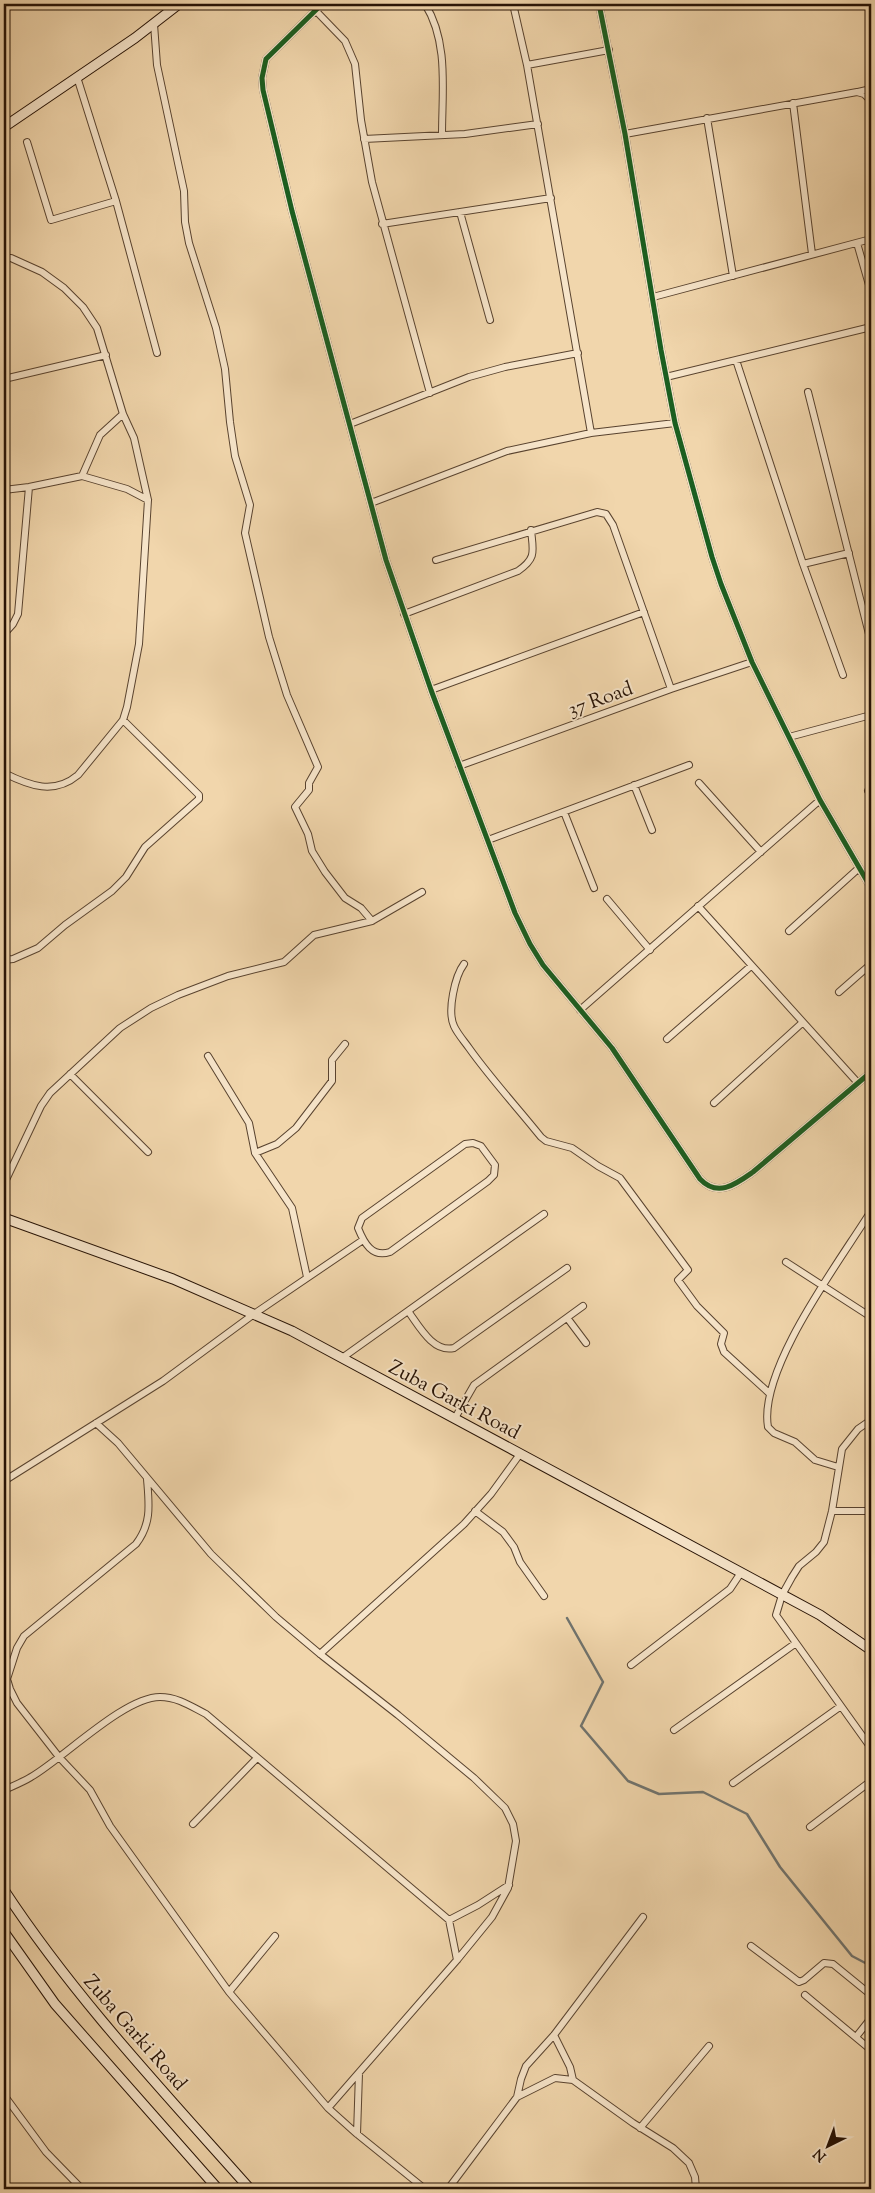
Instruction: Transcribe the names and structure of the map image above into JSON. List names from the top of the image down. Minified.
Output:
{"streets":{"main road":["Zuba Garki Road"],"street":["37 Road"]},"north":"bottom left"}
